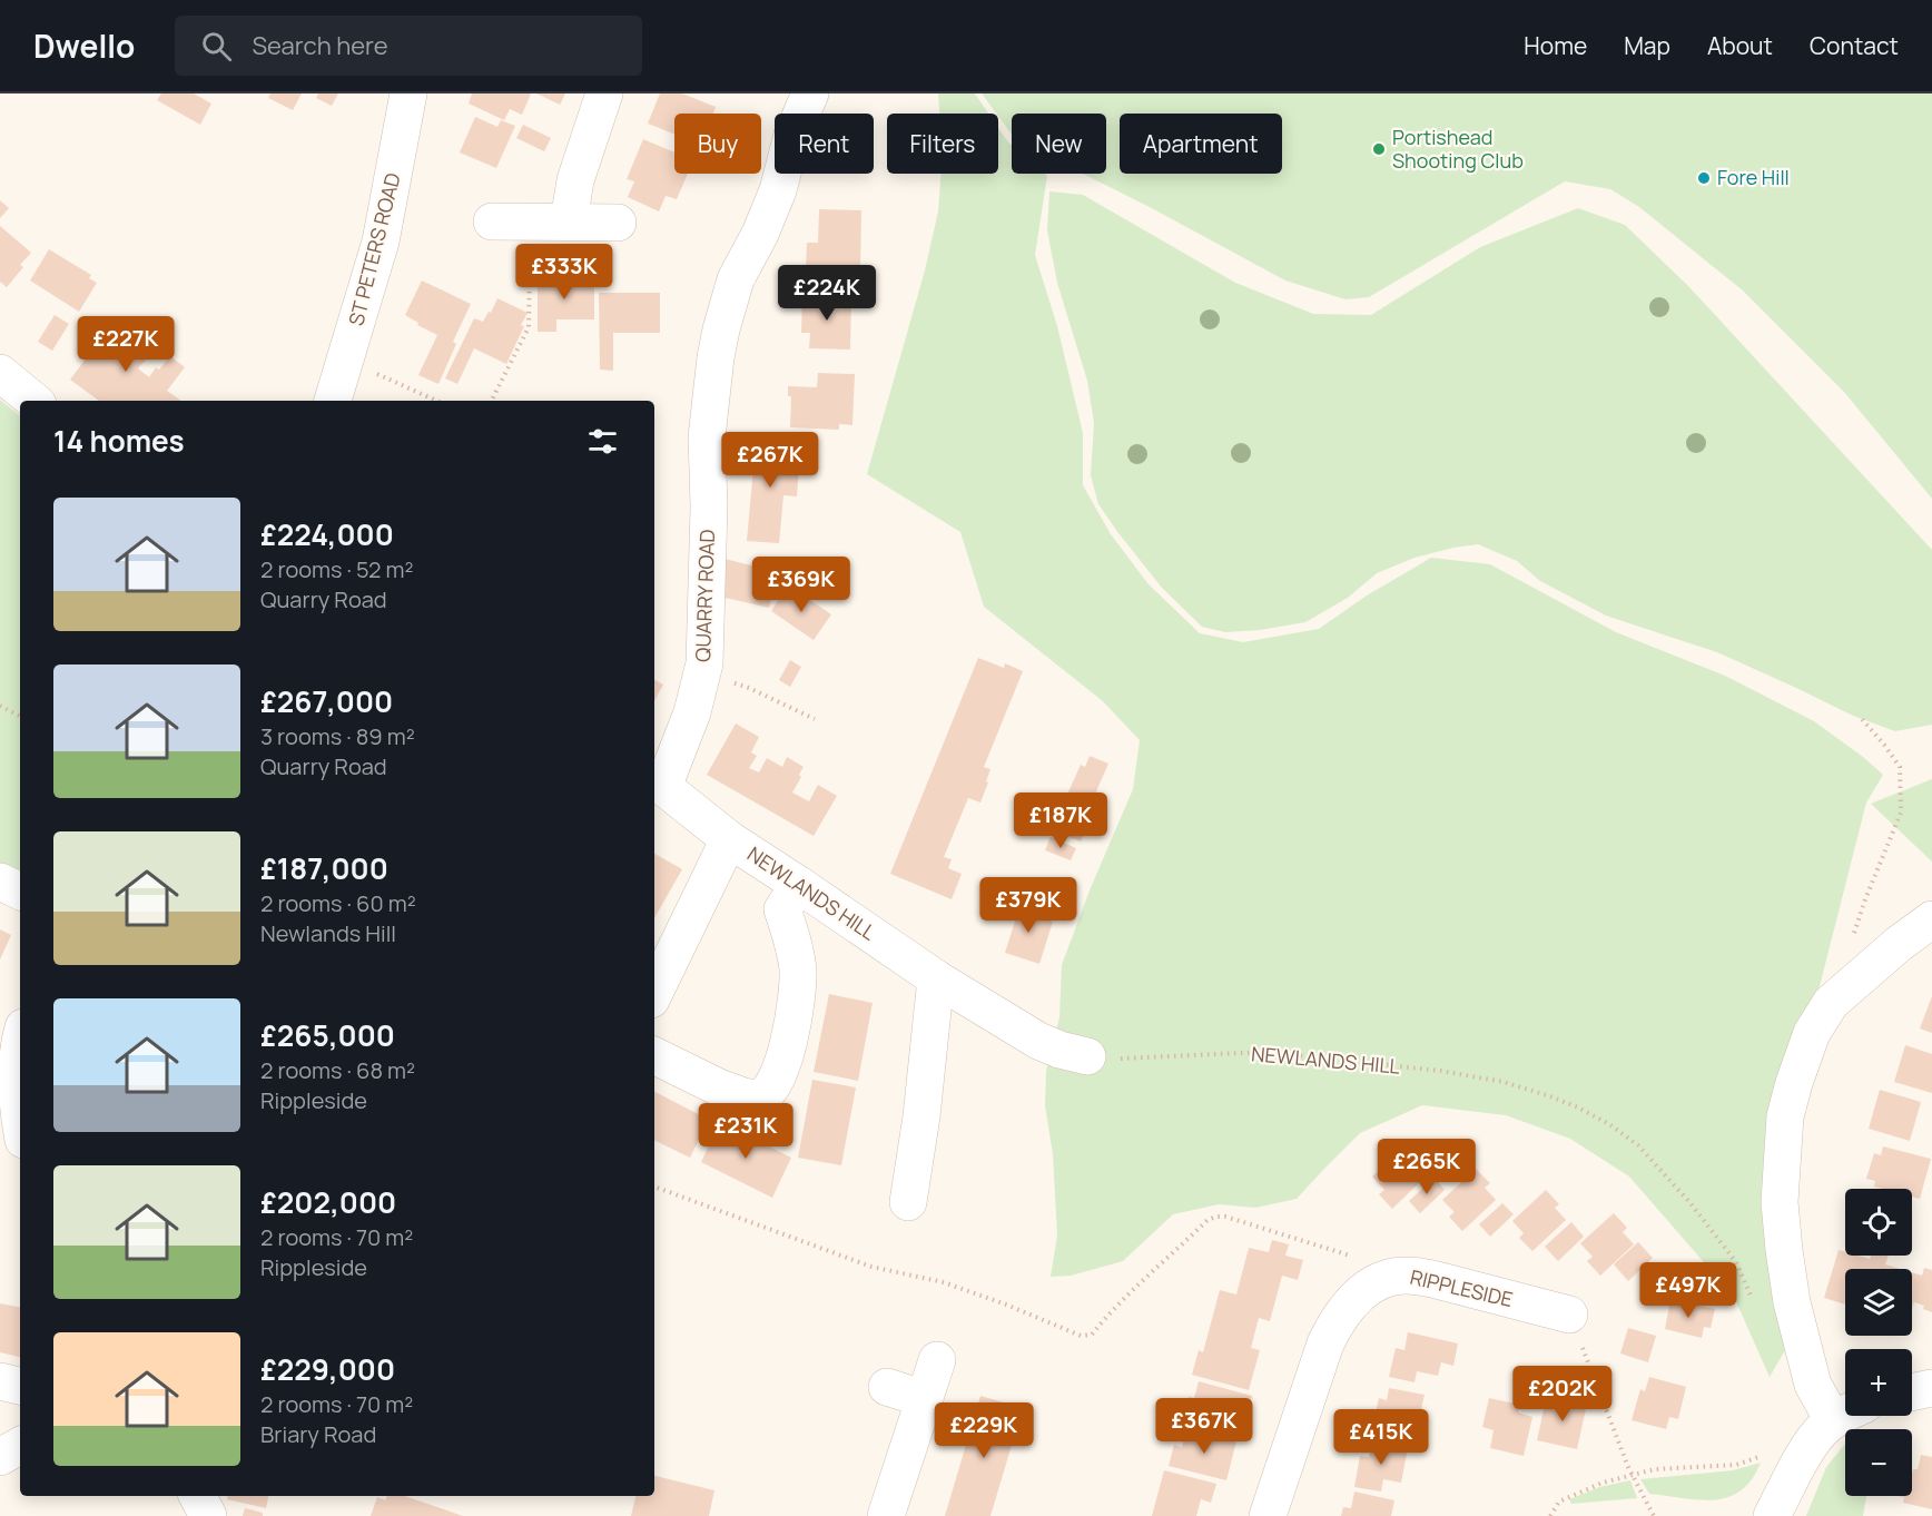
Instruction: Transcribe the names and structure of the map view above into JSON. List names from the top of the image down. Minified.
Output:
{"streets":{"street":["ST PETERS ROAD","QUARRY ROAD","NEWLANDS HILL","RIPPLESIDE"]},"crossings":[["QUARRY ROAD","NEWLANDS HILL"]],"places":["Portishead Shooting Club","Fore Hill"],"page":{"header":"Dwello","search":"Search here","nav":["Home","Map","About","Contact"],"chip":["Buy","Rent","Filters","New","Apartment"],"price":["£333K","£224K","£227K","£267K","£369K","£187K","£379K","£231K","£265K","£497K","£202K","£367K","£229K","£415K"],"heading":"14 homes","list":[{"name":"£224,000","note":"2 rooms · 52 m² · Quarry Road"},{"name":"£267,000","note":"3 rooms · 89 m² · Quarry Road"},{"name":"£187,000","note":"2 rooms · 60 m² · Newlands Hill"},{"name":"£265,000","note":"2 rooms · 68 m² · Rippleside"},{"name":"£202,000","note":"2 rooms · 70 m² · Rippleside"},{"name":"£229,000","note":"2 rooms · 70 m² · Briary Road"}],"map_buttons":["+","−"]}}
